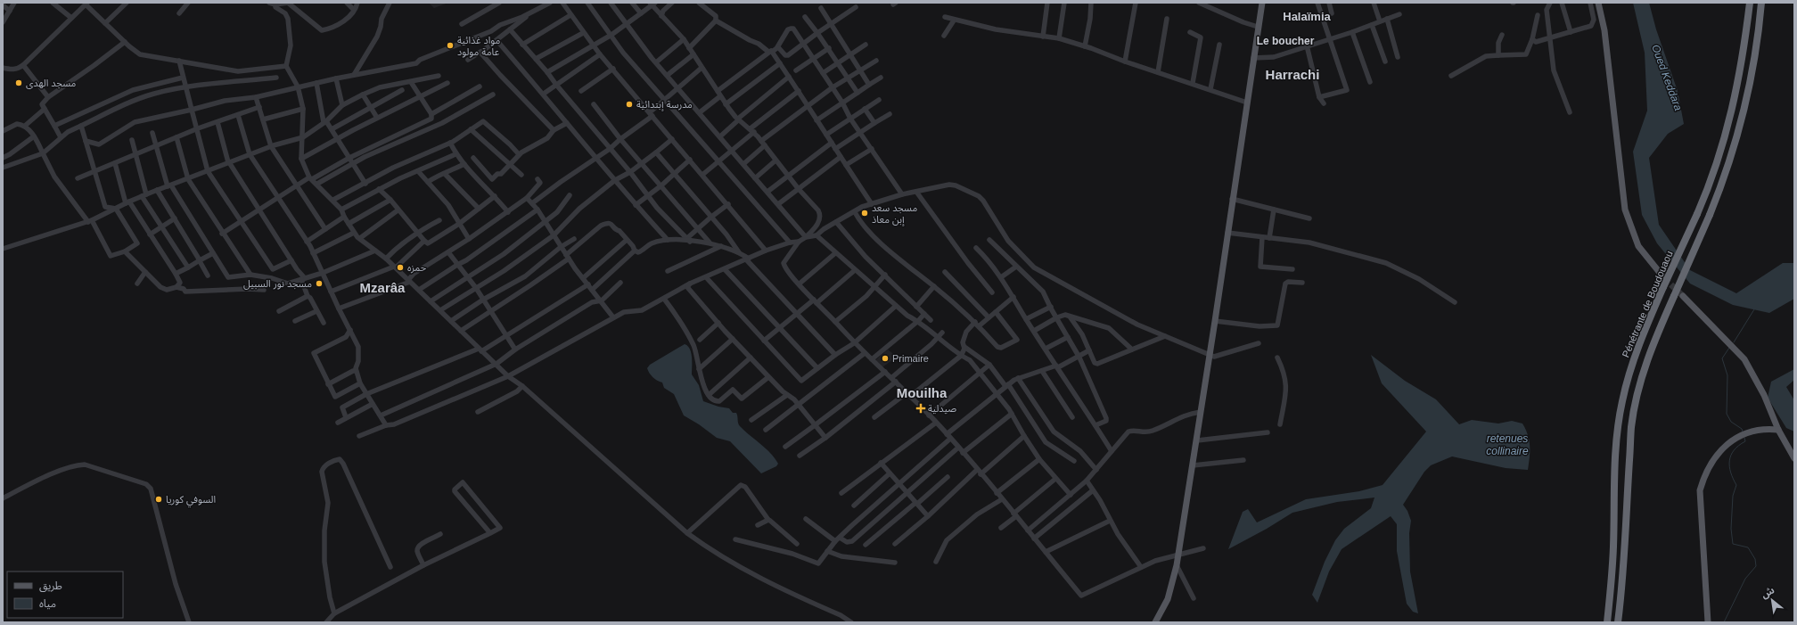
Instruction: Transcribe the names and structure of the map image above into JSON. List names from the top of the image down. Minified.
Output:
{"streets":{"highway":["Pénétrante de Boudouaou"]},"districts":["Halaïmia","Le boucher","Harrachi","Mzarâa","Mouilha"],"water":["Oued Keddara","retenues collinaire"],"places":{"other":["مواد غذائية عامة مولود","مسجد الهدى","مدرسة إبتدائية","مسجد سعد إبن معاذ","حمزه","مسجد نور السبيل","Primaire","السوفي كوريا"],"health":["صيدلية"]},"legend":["طريق","مياه"],"north":"top left"}
